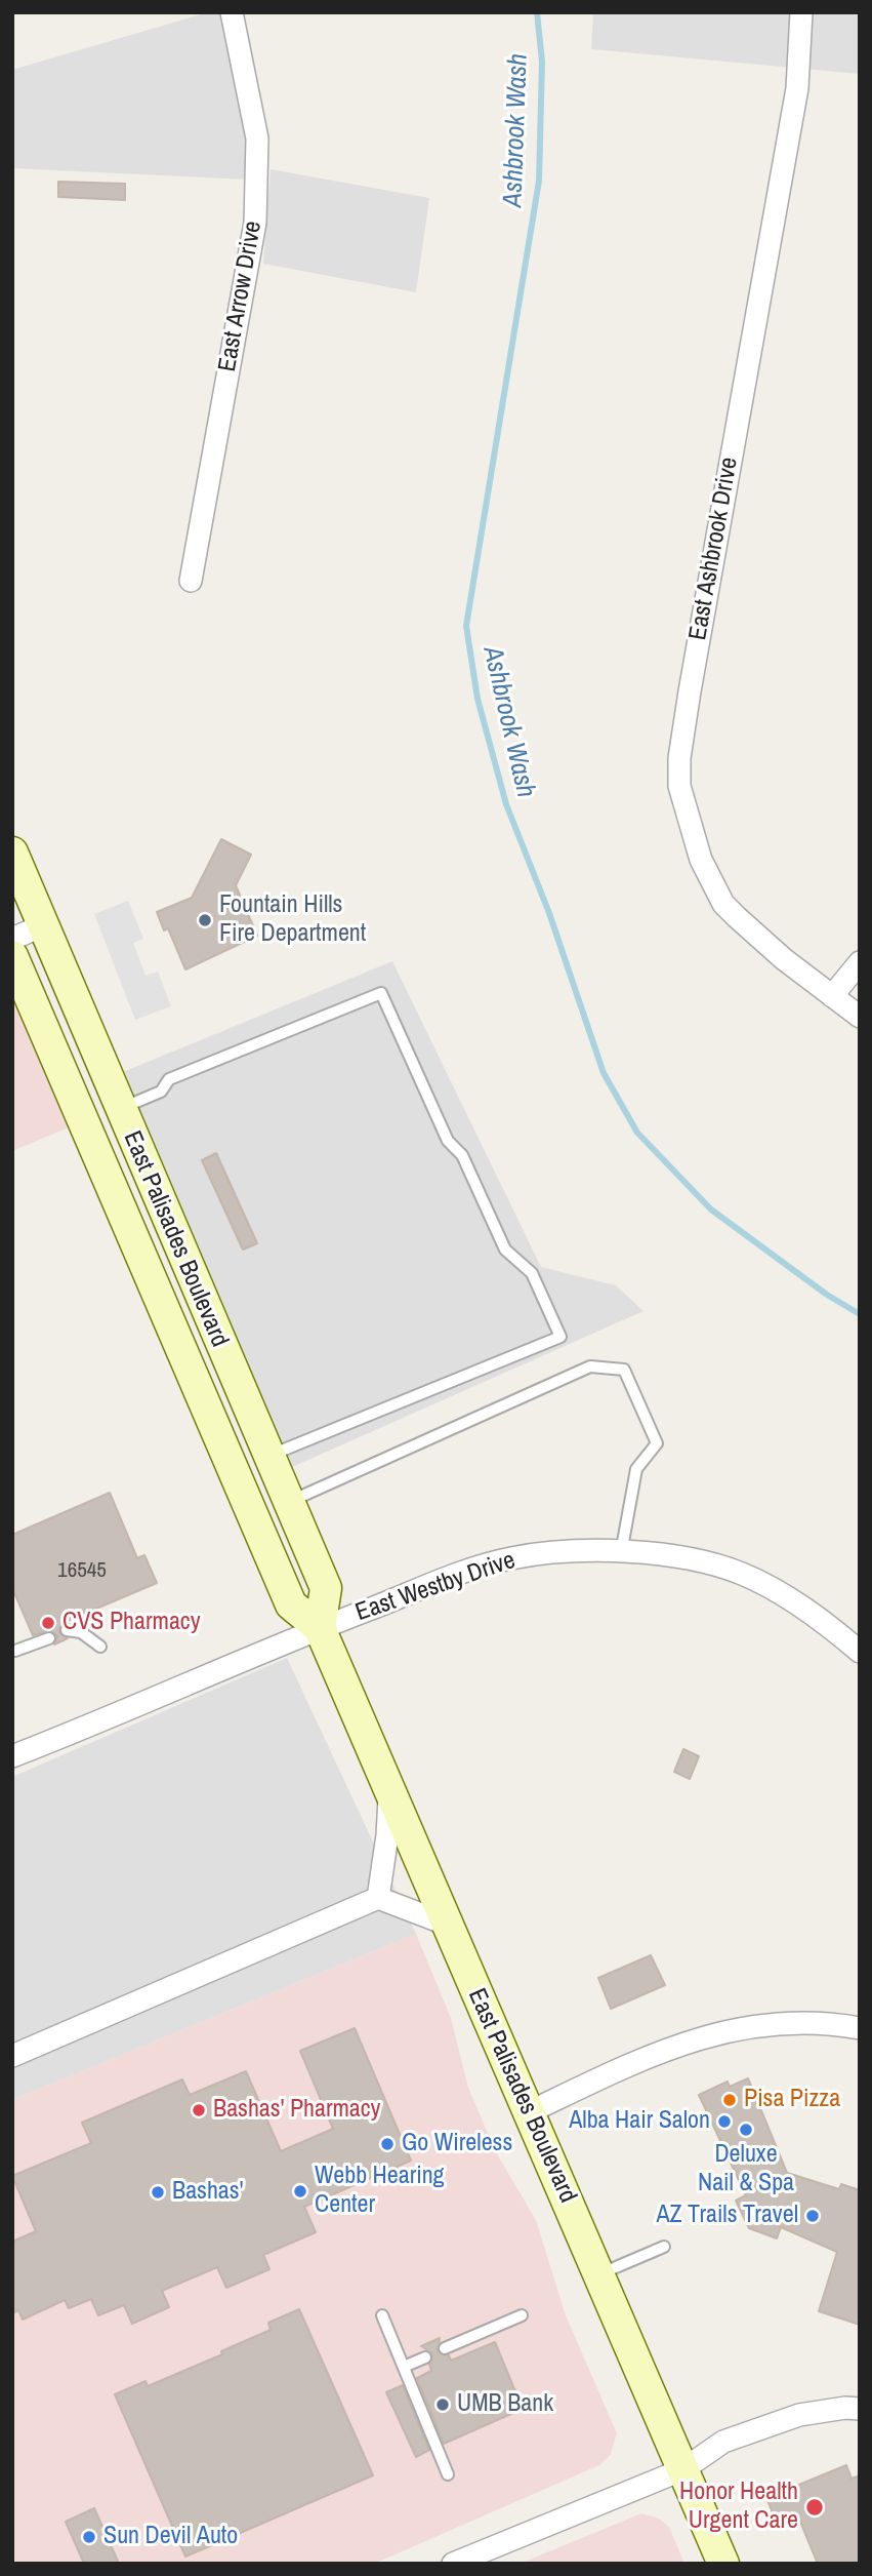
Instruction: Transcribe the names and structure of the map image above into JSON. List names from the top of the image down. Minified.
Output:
{"streets":{"street":["East Arrow Drive","East Ashbrook Drive","East Palisades Boulevard","East Westby Drive"]},"crossings":[["East Palisades Boulevard","East Westby Drive"]],"water":["Ashbrook Wash"],"places":["Fountain Hills Fire Department","CVS Pharmacy","Pisa Pizza","Bashas' Pharmacy","Alba Hair Salon","Deluxe Nail & Spa","Go Wireless","Webb Hearing Center","Bashas'","AZ Trails Travel","UMB Bank","Honor Health Urgent Care","Sun Devil Auto"],"house_numbers":["16545"]}
